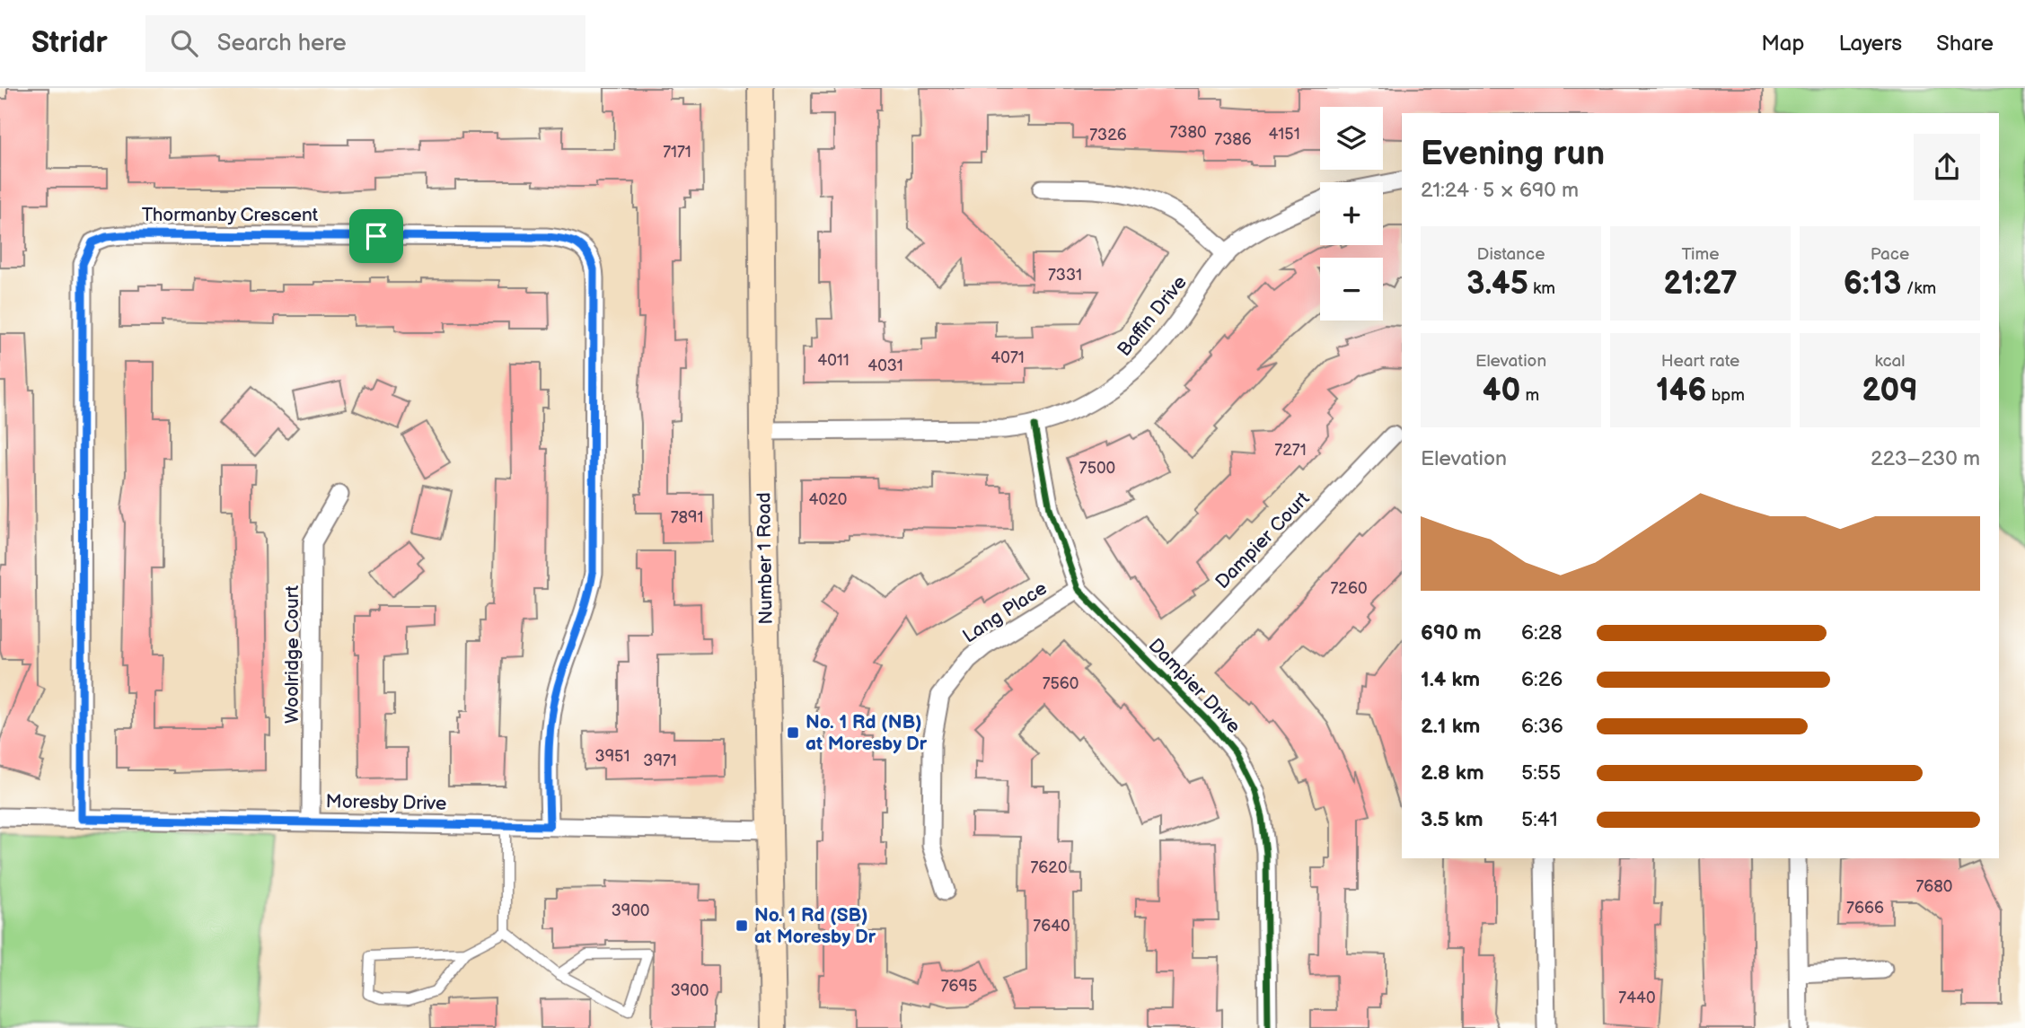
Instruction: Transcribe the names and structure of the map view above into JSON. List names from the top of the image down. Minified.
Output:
{"streets":{"main road":["Number 1 Road"],"street":["Thormanby Crescent","Baffin Drive","Dampier Court","Lang Place","Woolridge Court","Dampier Drive","Moresby Drive"]},"crossings":[["Thormanby Crescent","Moresby Drive"],["Baffin Drive","Number 1 Road"],["Baffin Drive","Dampier Drive"],["Dampier Court","Dampier Drive"],["Number 1 Road","Moresby Drive"],["Lang Place","Dampier Drive"],["Woolridge Court","Moresby Drive"]],"places":{"transit":["No. 1 Rd (NB) at Moresby Dr","No. 1 Rd (SB) at Moresby Dr"]},"house_numbers":["7380","4151","7326","7386","7171","7331","4071","4011","4031","7271","7500","4020","7891","7260","7560","3951","3971","7620","7680","7666","3900","7640","7695","3900","7440"],"page":{"header":"Stridr","search":"Search here","nav":["Map","Layers","Share"],"map_buttons":["+","−"],"heading":["Evening run","21:24 · 5 × 690 m"],"stats":[["Distance","3.45 km"],["Time","21:27"],["Pace","6:13 /km"],["Elevation","40 m"],["Heart rate","146 bpm"],["kcal","209"]],"chart":["Elevation","223–230 m"],"list":[{"name":"690 m","note":"6:28"},{"name":"1.4 km","note":"6:26"},{"name":"2.1 km","note":"6:36"},{"name":"2.8 km","note":"5:55"},{"name":"3.5 km","note":"5:41"}]}}
